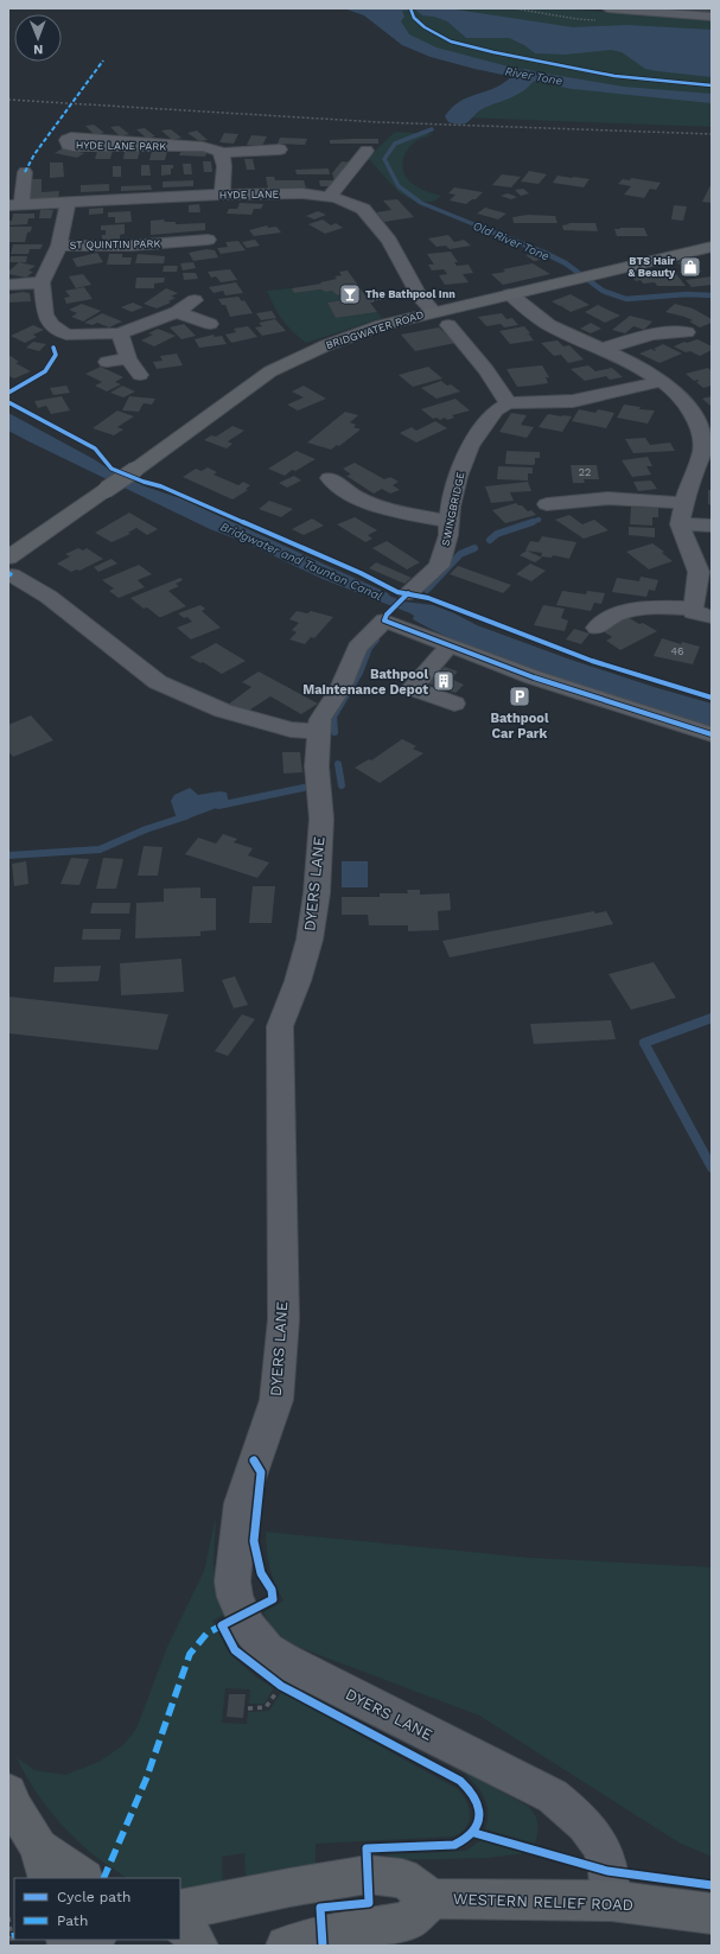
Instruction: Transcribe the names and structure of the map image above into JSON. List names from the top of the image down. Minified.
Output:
{"streets":{"main road":["BRIDGWATER ROAD","WESTERN RELIEF ROAD"],"street":["HYDE LANE PARK","HYDE LANE","ST QUINTIN PARK","SWINGBRIDGE","DYERS LANE"]},"crossings":[["HYDE LANE","ST QUINTIN PARK"],["HYDE LANE","BRIDGWATER ROAD"],["DYERS LANE","WESTERN RELIEF ROAD"]],"water":["River Tone","Old River Tone","Bridgwater and Taunton Canal"],"places":{"shop":["BTS Hair & Beauty"],"bar":["The Bathpool Inn"],"building":["Bathpool Maintenance Depot"],"parking":["Bathpool Car Park"]},"house_numbers":["22","46"],"legend":["Cycle path","Path"],"north":"bottom"}
